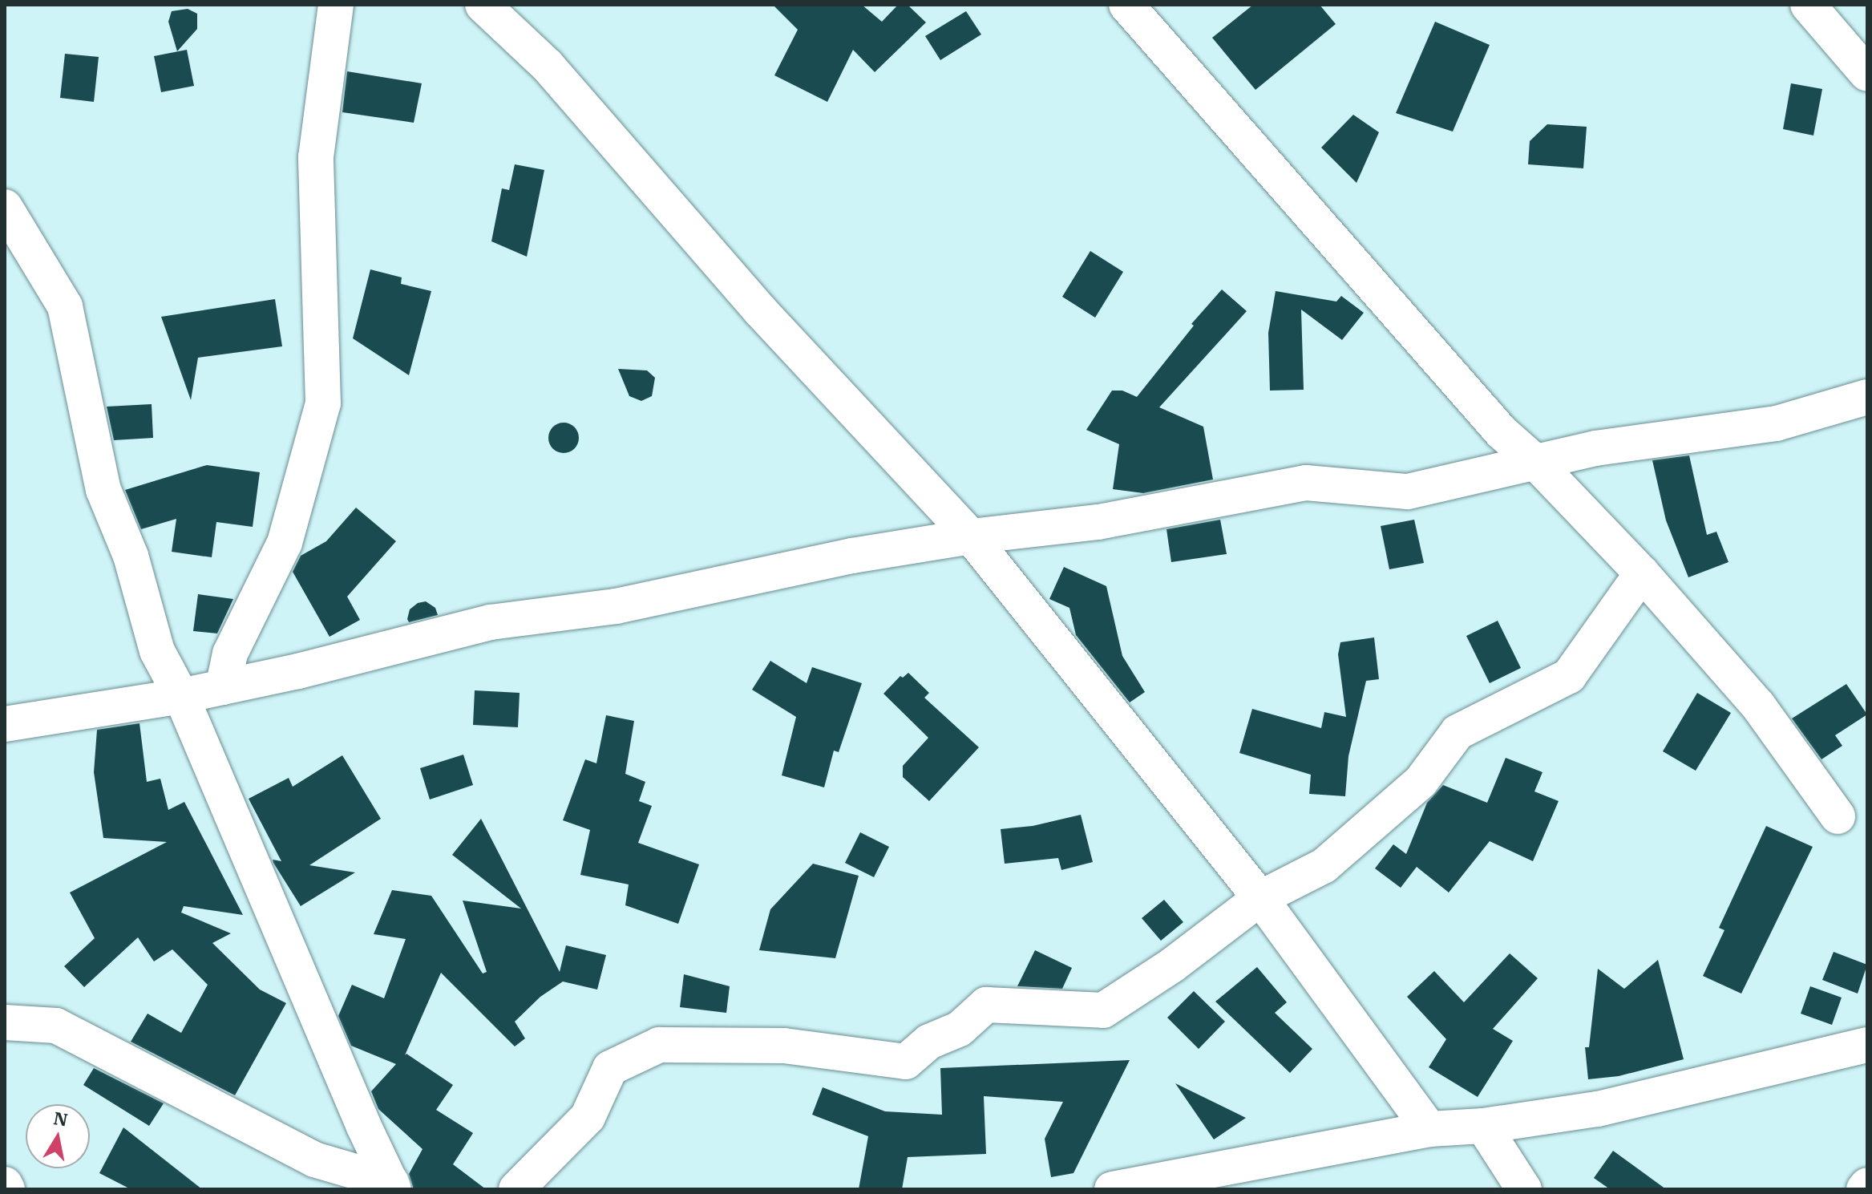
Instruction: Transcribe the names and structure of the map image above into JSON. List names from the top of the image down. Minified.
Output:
{"north":"top"}
